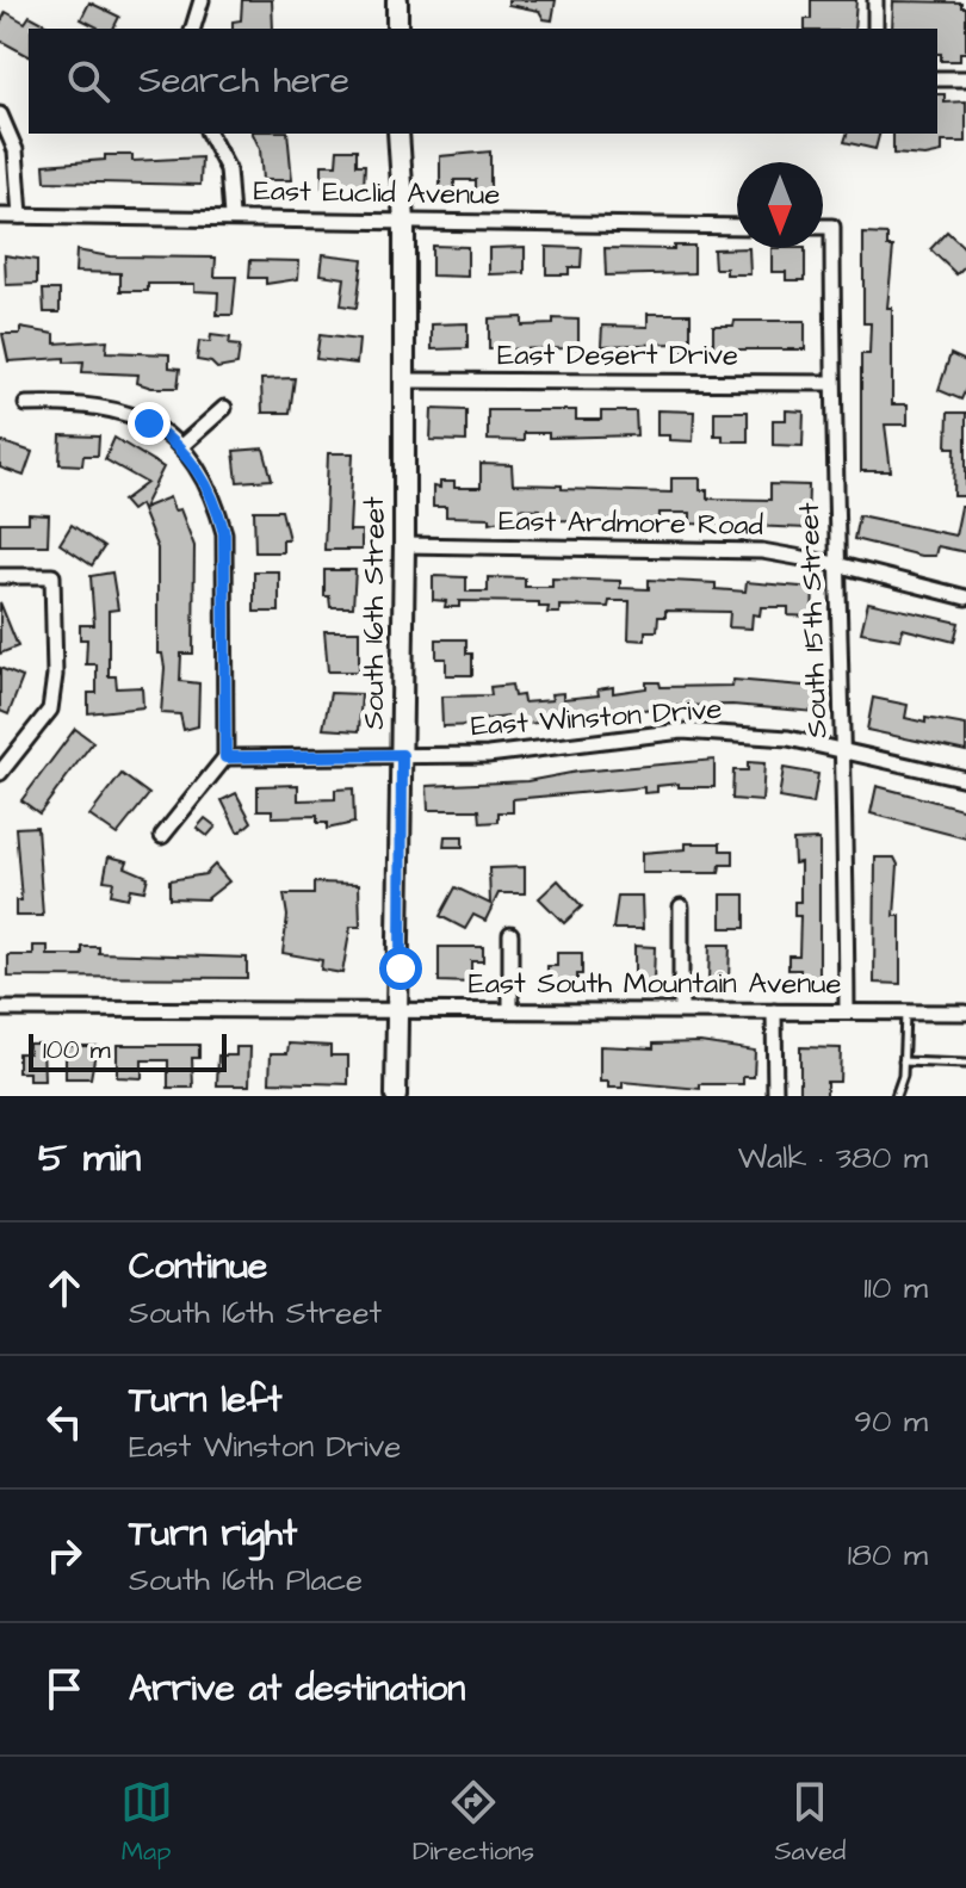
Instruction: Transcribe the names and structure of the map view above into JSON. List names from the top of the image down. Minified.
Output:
{"streets":{"main road":["South 16th Street"],"street":["East Euclid Avenue","East Desert Drive","East Ardmore Road","South 15th Street","East Winston Drive","East South Mountain Avenue"]},"crossings":[["East Euclid Avenue","South 16th Street"],["East Desert Drive","South 16th Street"],["East Desert Drive","South 15th Street"],["East Ardmore Road","South 16th Street"],["East Ardmore Road","South 15th Street"],["South 16th Street","East Winston Drive"],["South 16th Street","East South Mountain Avenue"],["South 15th Street","East Winston Drive"],["South 15th Street","East South Mountain Avenue"]],"scale_bar":"100 m","north":"bottom","page":{"search":"Search here","scale":"100 m","heading":["5 min","Walk · 380 m"],"list":[["Continue","South 16th Street","110 m"],["Turn left","East Winston Drive","90 m"],["Turn right","South 16th Place","180 m"],"Arrive at destination"],"nav":["Map","Directions","Saved"]}}
